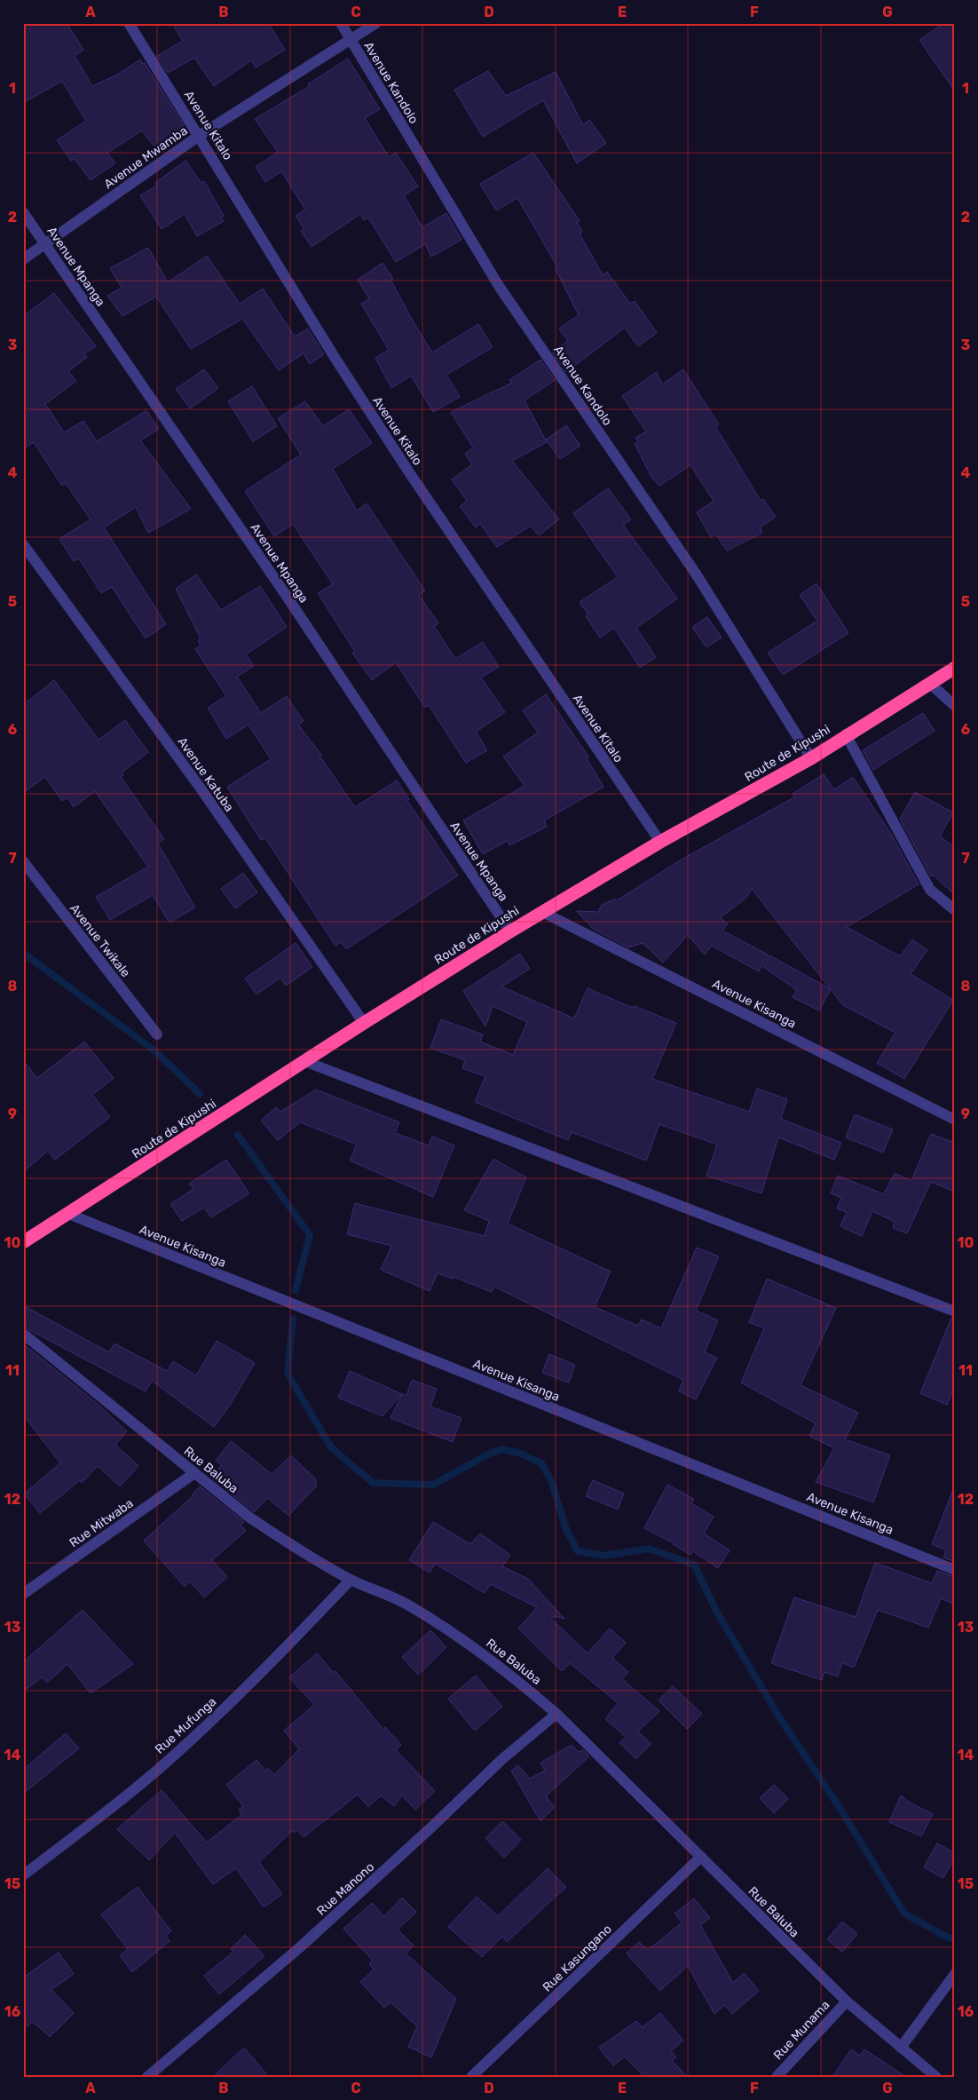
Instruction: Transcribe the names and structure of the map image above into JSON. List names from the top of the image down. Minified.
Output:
{"streets":{"highway":["Route de Kipushi"],"street":["Avenue Kandolo","Avenue Kitalo","Avenue Mwamba","Avenue Mpanga","Avenue Katuba","Avenue Twikale","Avenue Kisanga","Rue Baluba","Rue Mitwaba","Rue Mufunga","Rue Manono","Rue Kasungano","Rue Munama"]},"crossings":[["Avenue Kandolo","Avenue Mwamba"],["Avenue Kandolo","Route de Kipushi"],["Avenue Kitalo","Avenue Mwamba"],["Avenue Kitalo","Route de Kipushi"],["Avenue Mwamba","Avenue Mpanga"],["Avenue Mpanga","Route de Kipushi"],["Route de Kipushi","Avenue Katuba"],["Route de Kipushi","Avenue Kisanga"],["Rue Baluba","Rue Mitwaba"],["Rue Baluba","Rue Mufunga"],["Rue Baluba","Rue Manono"],["Rue Baluba","Rue Kasungano"],["Rue Baluba","Rue Munama"]],"grid":{"columns":["A","B","C","D","E","F","G"],"rows":["1","2","3","4","5","6","7","8","9","10","11","12","13","14","15","16"]}}
